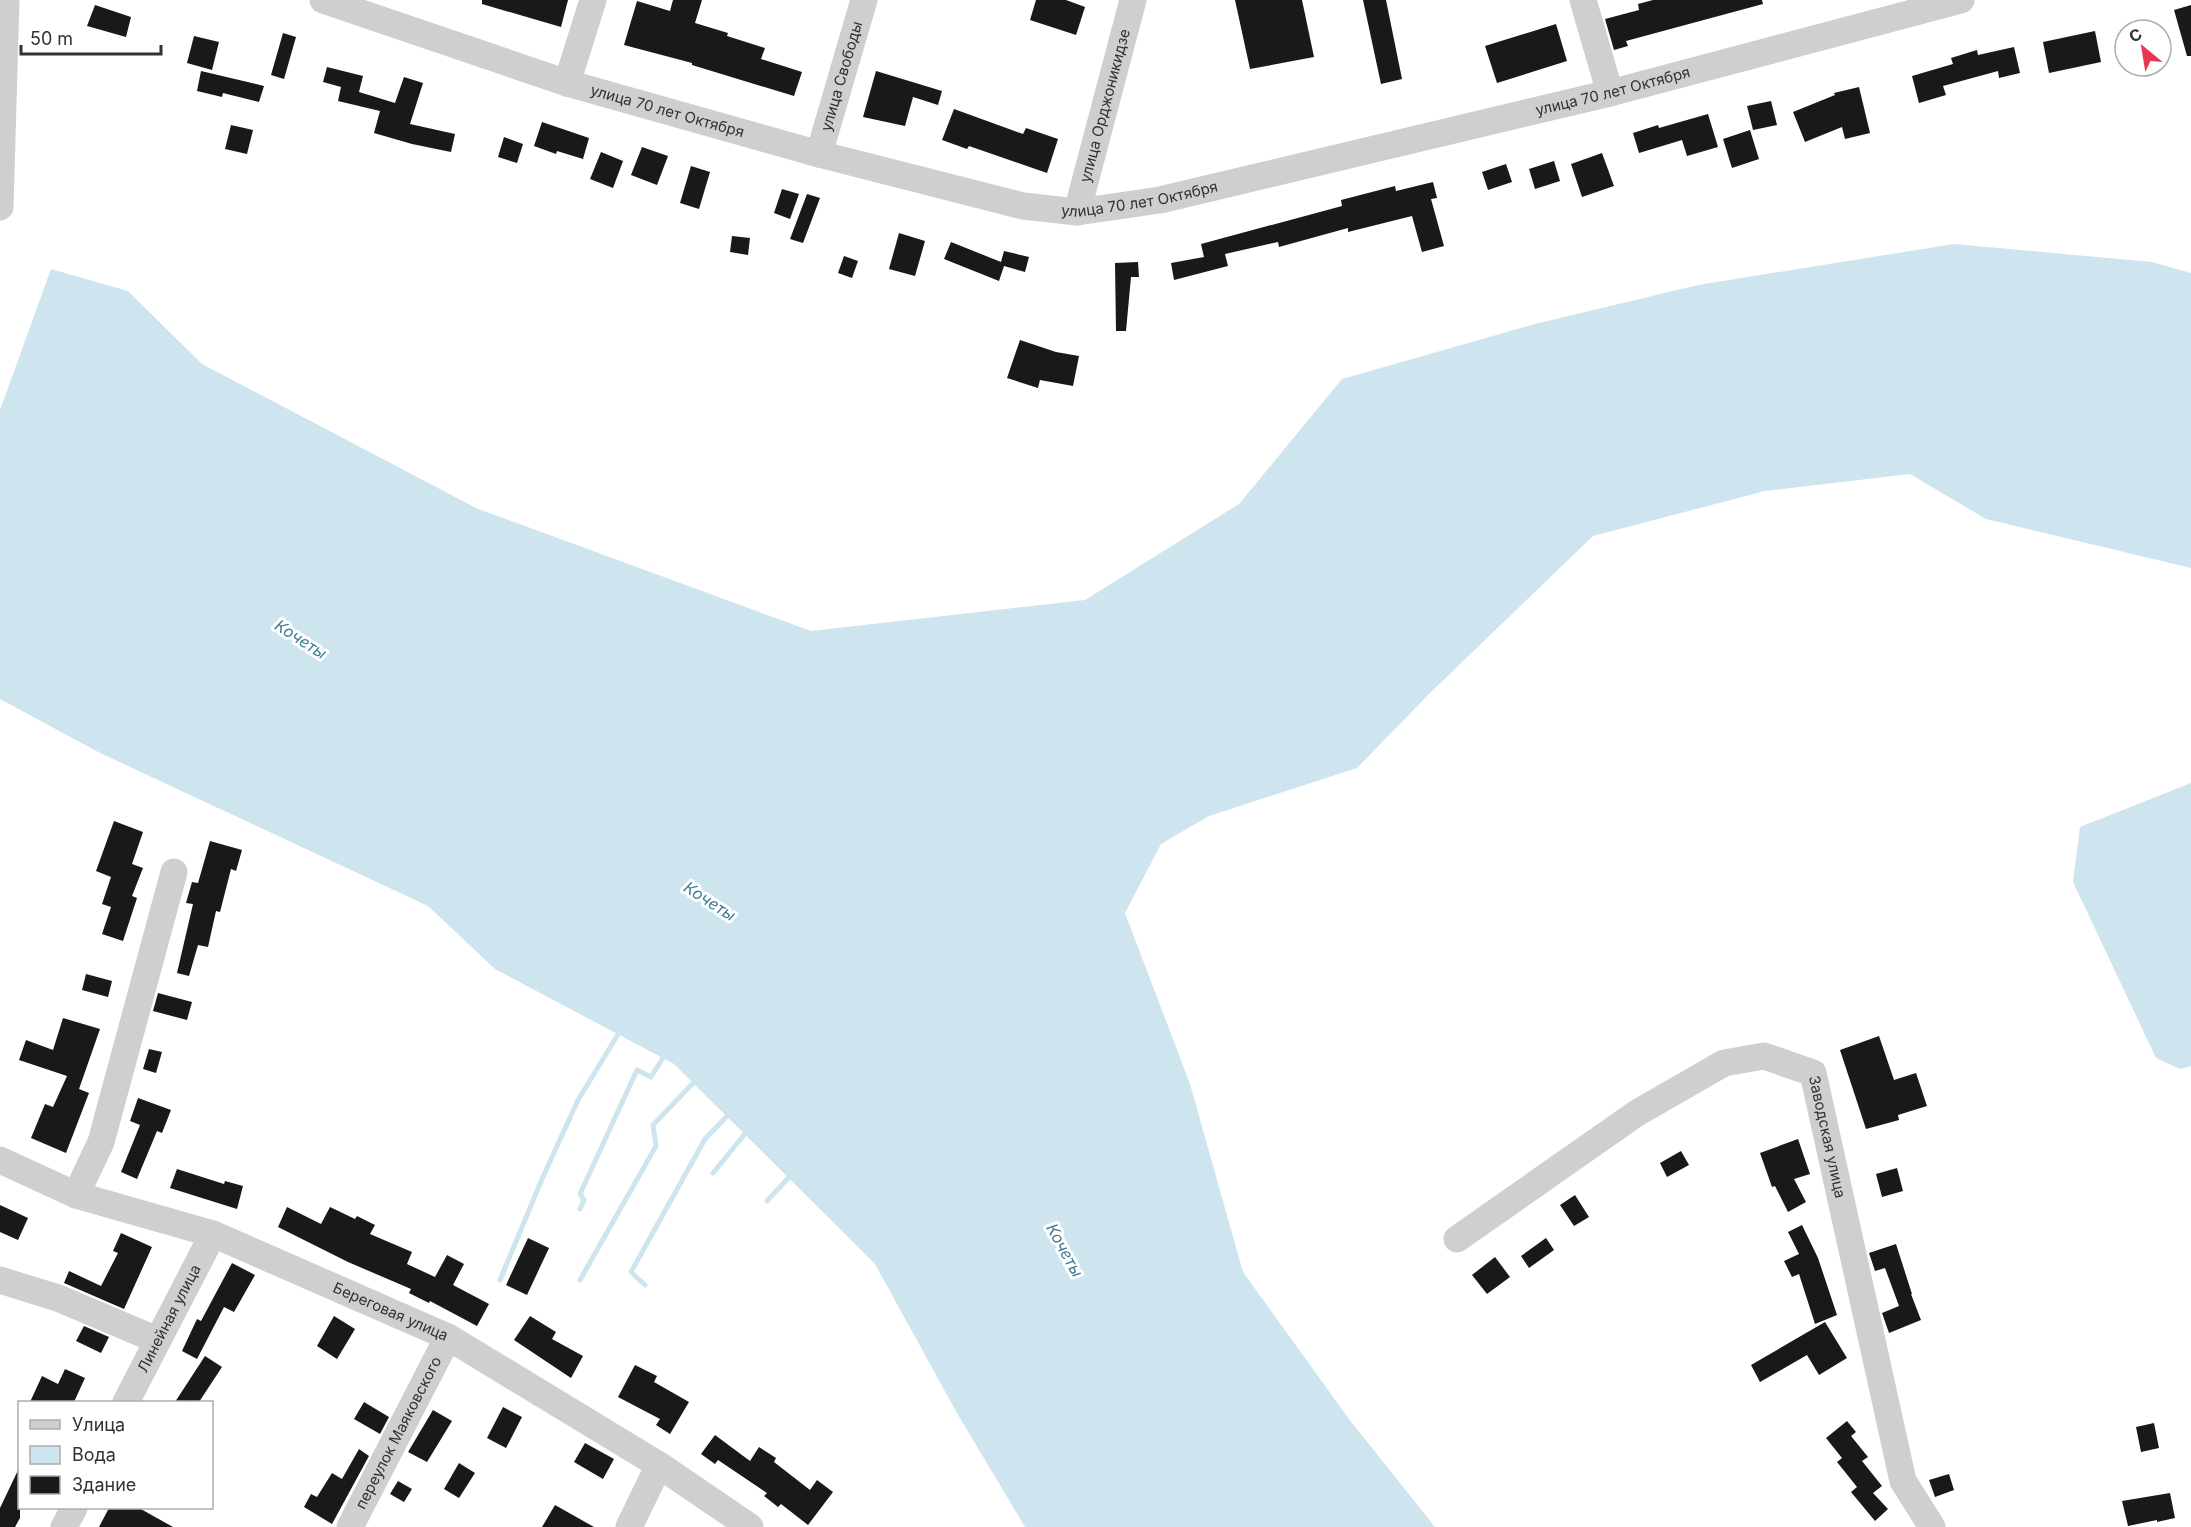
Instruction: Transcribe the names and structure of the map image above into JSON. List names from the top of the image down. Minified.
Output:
{"streets":{"street":["улица Свободы","улица 70 лет Октября","улица Орджоникидзе","Заводская улица","Береговая улица","Линейная улица","переулок Маяковского"]},"crossings":[["улица Свободы","улица 70 лет Октября"],["улица 70 лет Октября","улица Орджоникидзе"],["Береговая улица","Линейная улица"],["Береговая улица","переулок Маяковского"]],"water":["Кочеты"],"legend":["Улица","Вода","Здание"],"scale_bar":"50 m","north":"top left"}
